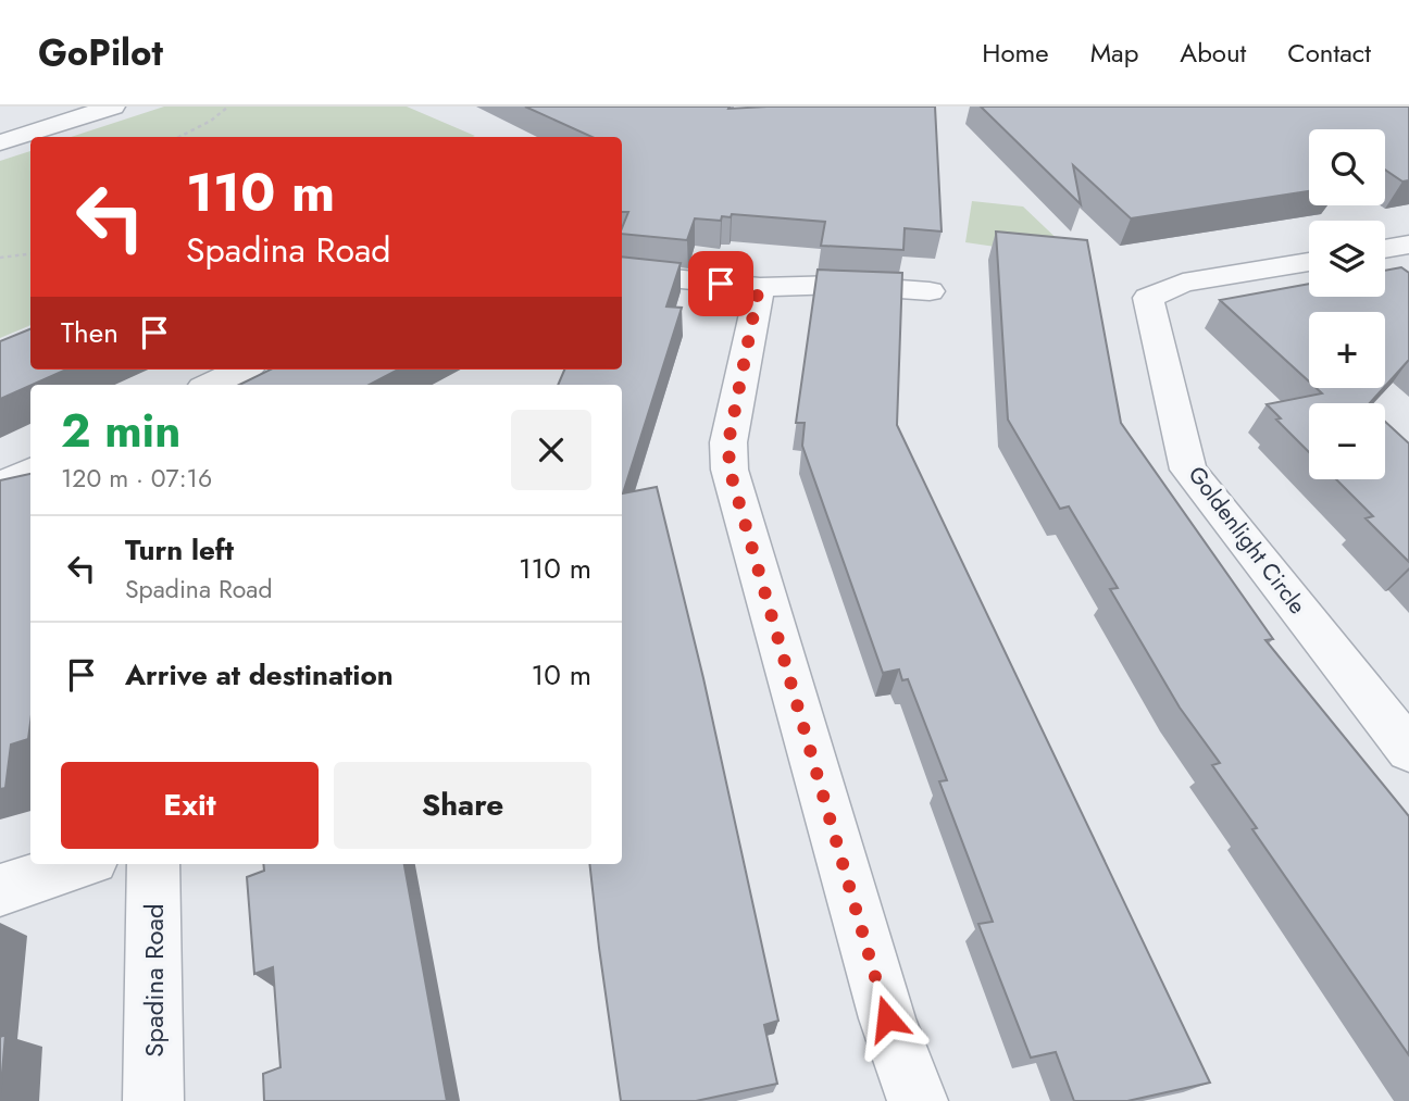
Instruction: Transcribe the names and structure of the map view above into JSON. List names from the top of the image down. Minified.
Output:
{"streets":{"street":["Goldenlight Circle","Spadina Road"]},"page":{"header":"GoPilot","nav":["Home","Map","About","Contact"],"map_buttons":["+","−"],"turn":["110 m","Spadina Road"],"then":"Then","heading":["2 min","120 m · 07:16"],"list":[{"name":"Turn left","note":"Spadina Road","value":"110 m"},{"name":"Arrive at destination","value":"10 m"}],"buttons":["Exit","Share"]}}
